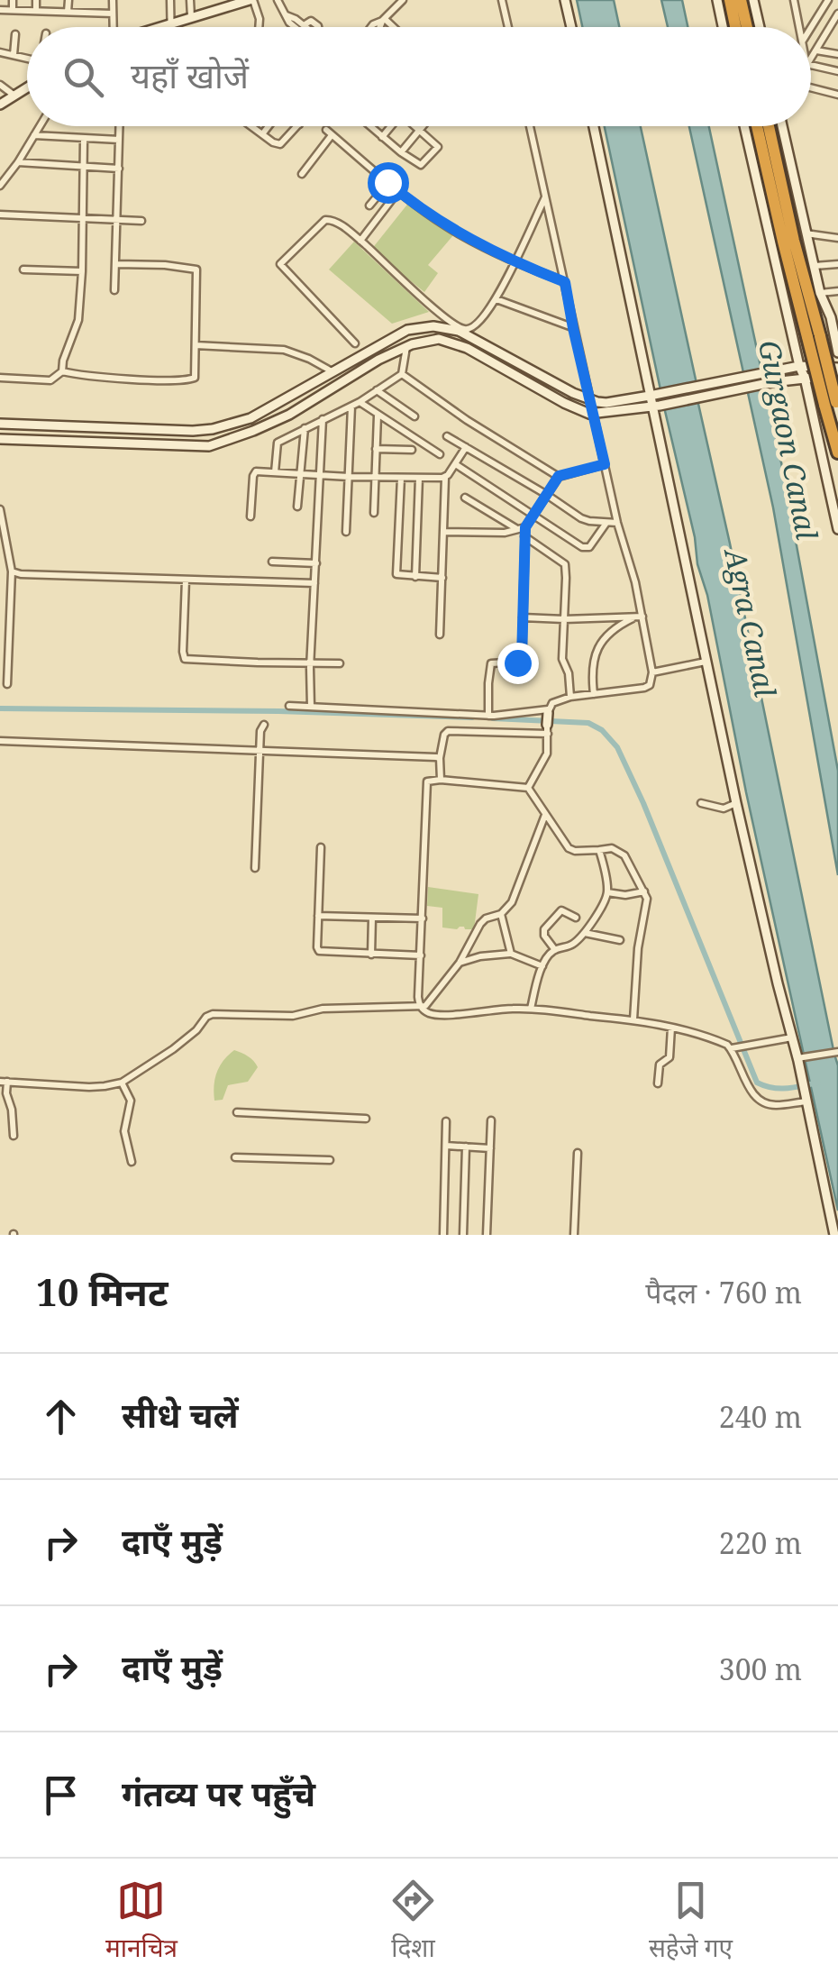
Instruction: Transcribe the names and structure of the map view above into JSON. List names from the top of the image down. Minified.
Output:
{"water":["Gurgaon Canal","Agra Canal"],"page":{"search":"यहाँ खोजें","heading":["10 मिनट","पैदल · 760 m"],"list":[["सीधे चलें","240 m"],["दाएँ मुड़ें","220 m"],["दाएँ मुड़ें","300 m"],"गंतव्य पर पहुँचे"],"nav":["मानचित्र","दिशा","सहेजे गए"]}}
